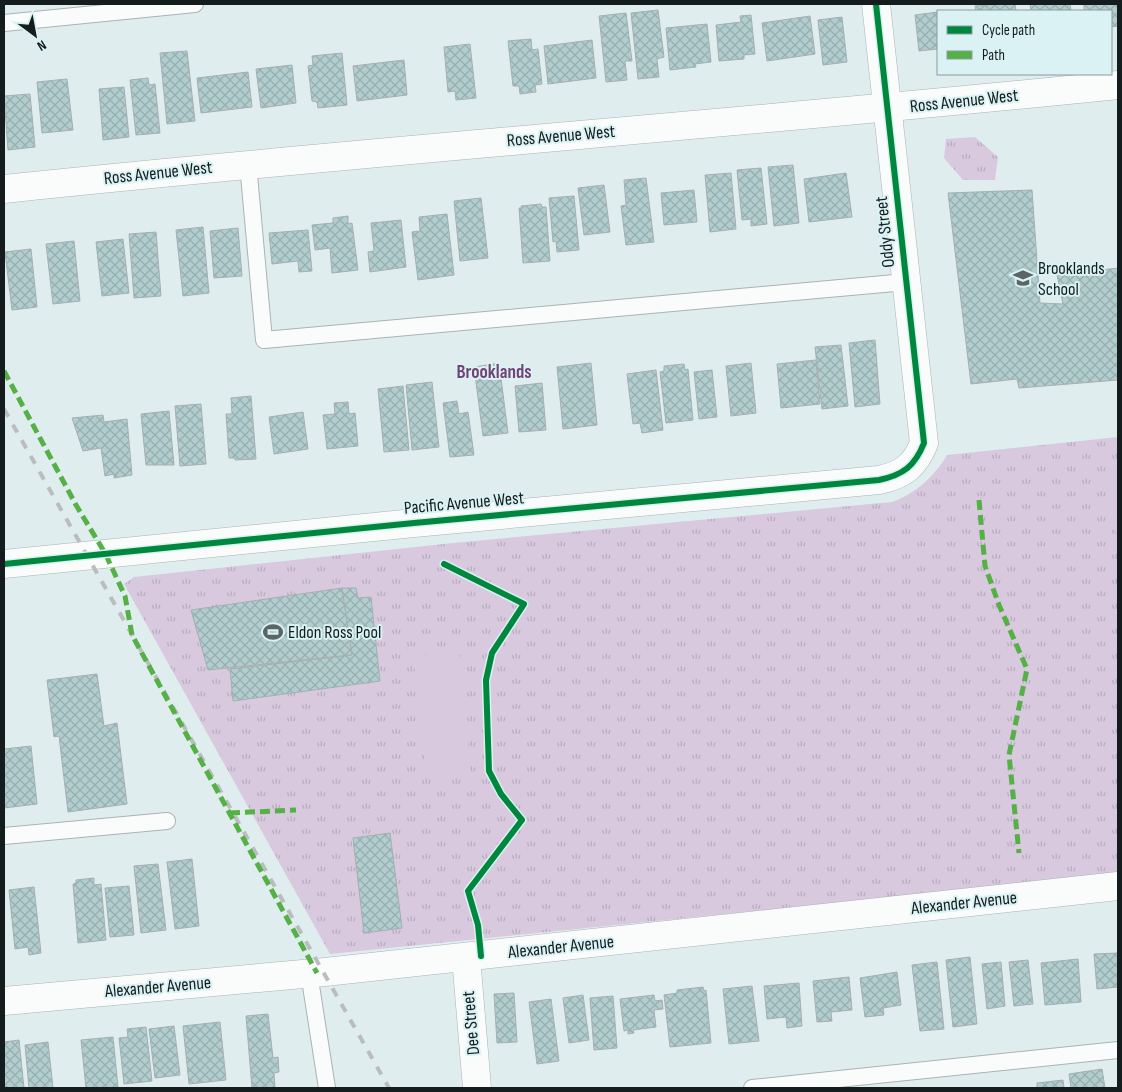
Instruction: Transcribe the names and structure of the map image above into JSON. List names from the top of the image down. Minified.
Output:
{"streets":{"street":["Ross Avenue West","Oddy Street","Pacific Avenue West","Alexander Avenue","Dee Street"]},"crossings":[["Ross Avenue West","Oddy Street"],["Oddy Street","Pacific Avenue West"],["Alexander Avenue","Dee Street"]],"districts":["Brooklands"],"places":{"school or university":["Brooklands School"],"sports":["Eldon Ross Pool"]},"legend":["Cycle path","Path"],"north":"bottom right"}
